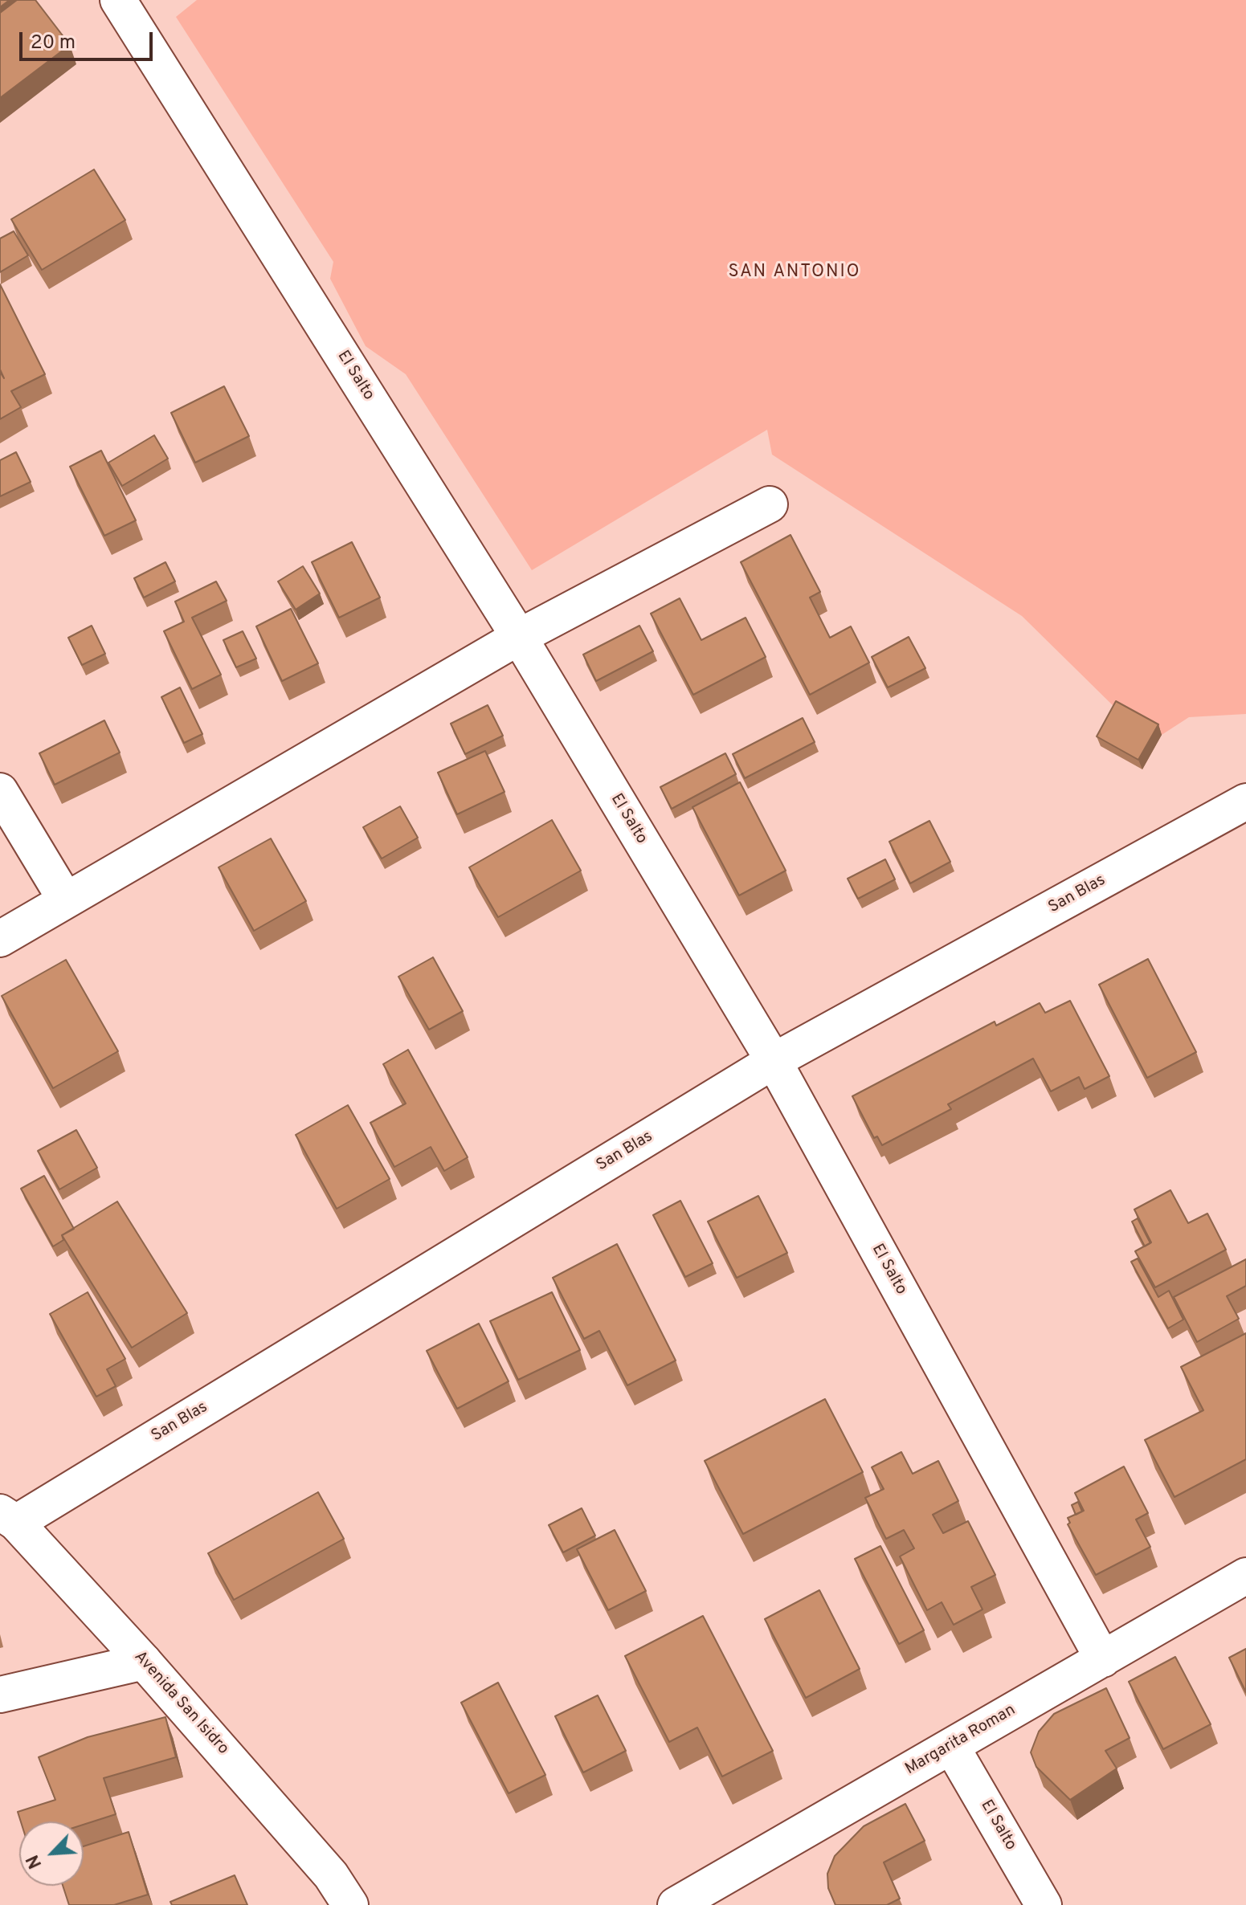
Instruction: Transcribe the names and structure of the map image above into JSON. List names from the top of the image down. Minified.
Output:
{"streets":{"street":["El Salto","San Blas","Avenida San Isidro","Margarita Roman"]},"crossings":[["El Salto","San Blas"],["El Salto","Margarita Roman"],["San Blas","Avenida San Isidro"]],"districts":["SAN ANTONIO"],"scale_bar":"20 m","north":"bottom left"}
